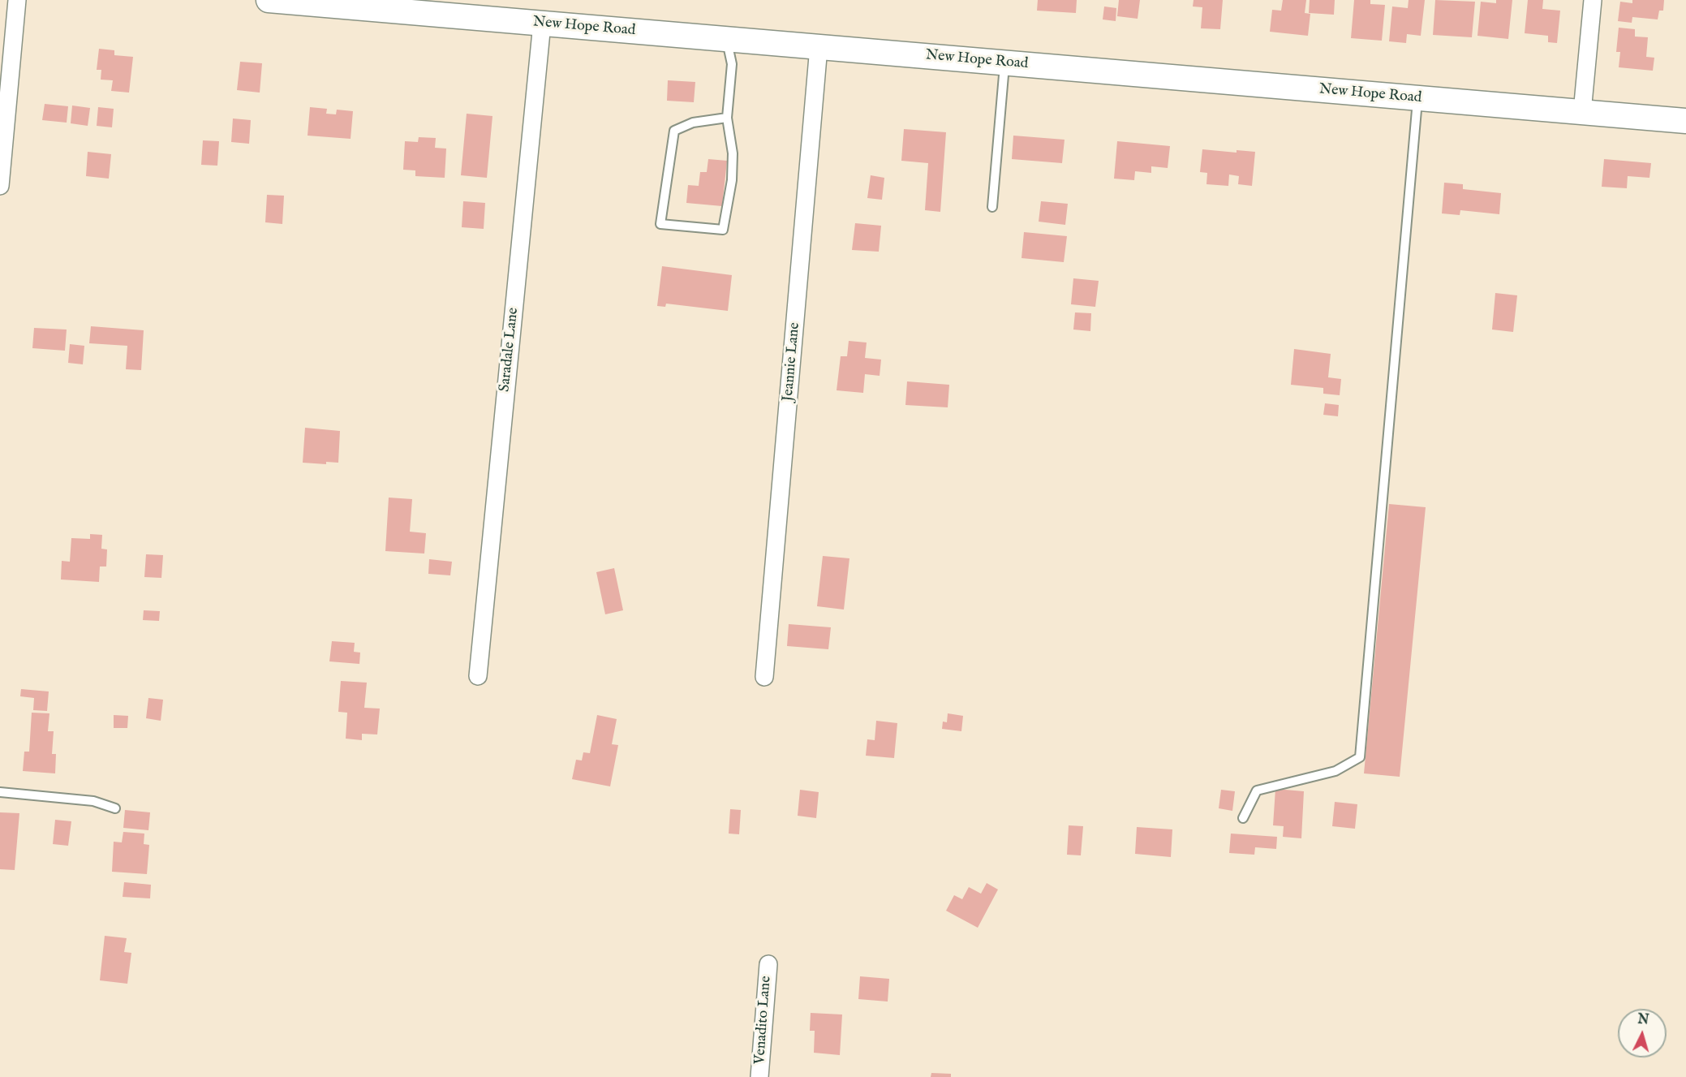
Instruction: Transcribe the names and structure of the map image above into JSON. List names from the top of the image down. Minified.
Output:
{"streets":{"main road":["New Hope Road"],"street":["Saradale Lane","Jeannie Lane","Venadito Lane"]},"crossings":[["New Hope Road","Saradale Lane"],["New Hope Road","Jeannie Lane"]],"north":"top"}
